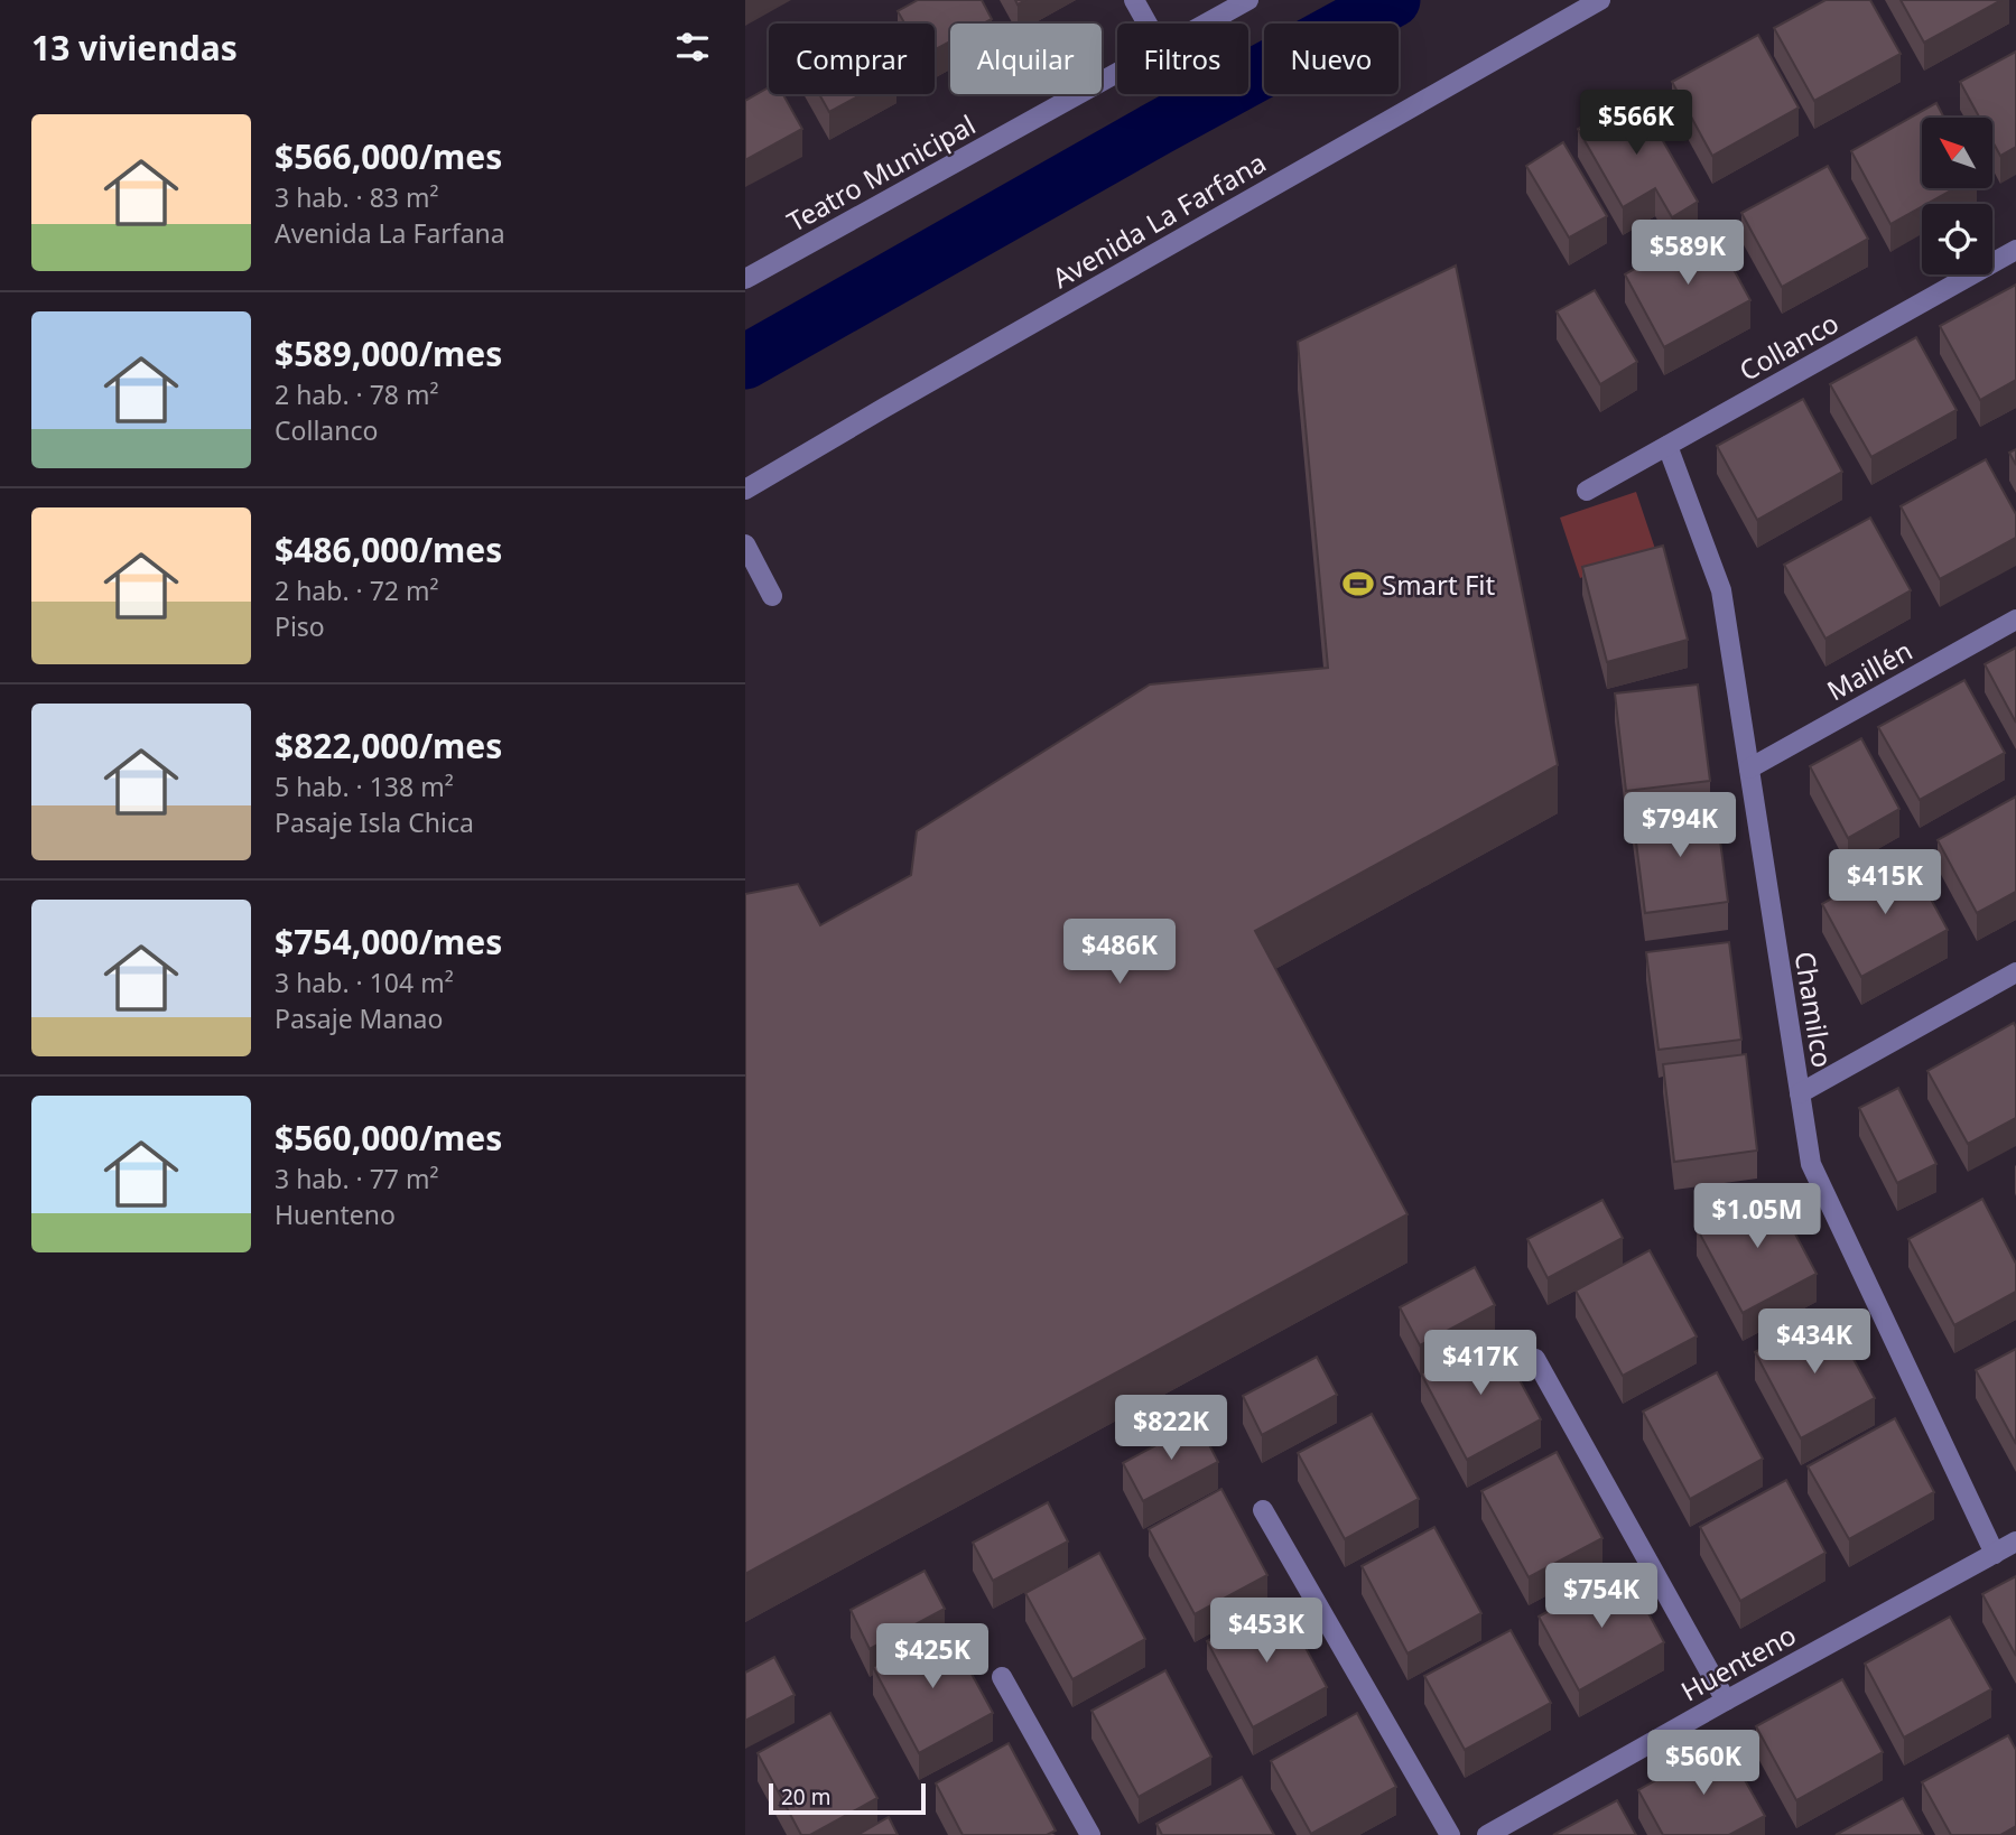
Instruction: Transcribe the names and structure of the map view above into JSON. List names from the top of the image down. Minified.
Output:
{"streets":{"street":["Teatro Municipal","Avenida La Farfana","Collanco","Maillén","Chamilco","Huenteno"]},"crossings":[["Collanco","Chamilco"],["Maillén","Chamilco"],["Chamilco","Huenteno"]],"places":{"sports":["Smart Fit"]},"scale_bar":"20 m","north":"top left","page":{"heading":"13 viviendas","chip":["Comprar","Alquilar","Filtros","Nuevo"],"price":["$566K","$589K","$794K","$415K","$486K","$1.05M","$434K","$417K","$822K","$754K","$453K","$425K","$560K"],"list":[{"name":"$566,000/mes","note":"3 hab. · 83 m² · Avenida La Farfana"},{"name":"$589,000/mes","note":"2 hab. · 78 m² · Collanco"},{"name":"$486,000/mes","note":"2 hab. · 72 m² · Piso"},{"name":"$822,000/mes","note":"5 hab. · 138 m² · Pasaje Isla Chica"},{"name":"$754,000/mes","note":"3 hab. · 104 m² · Pasaje Manao"},{"name":"$560,000/mes","note":"3 hab. · 77 m² · Huenteno"}],"scale":"20 m"}}
